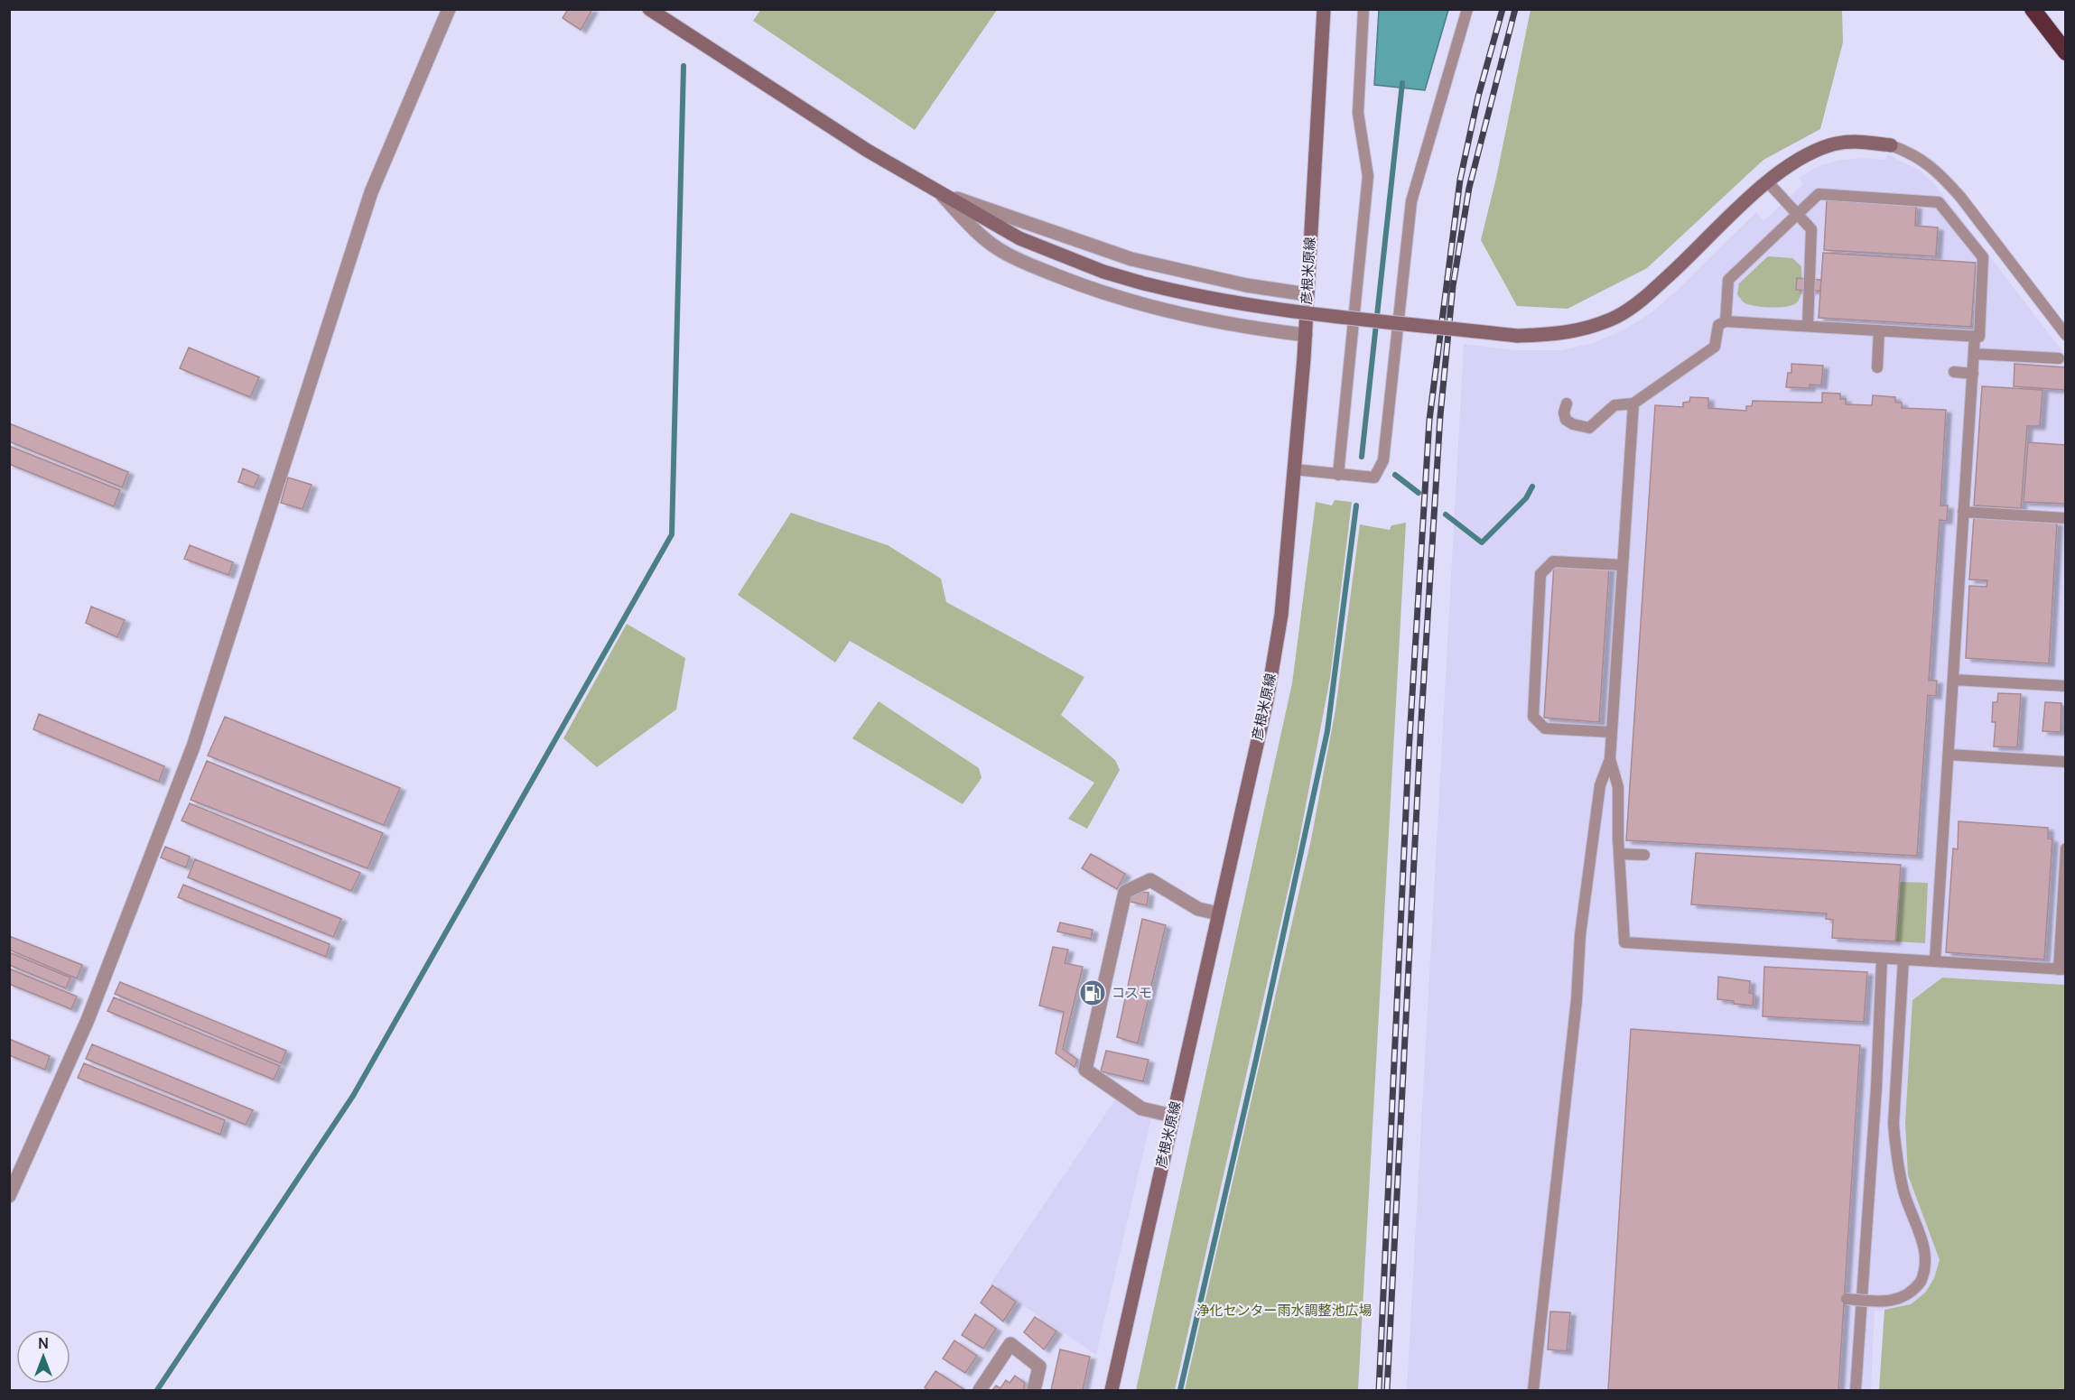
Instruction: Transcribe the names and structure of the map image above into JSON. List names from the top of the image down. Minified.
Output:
{"streets":{"main road":["彦根米原線"]},"parks":["浄化センター雨水調整池広場"],"places":{"fuel station":["コスモ"]},"north":"top"}
